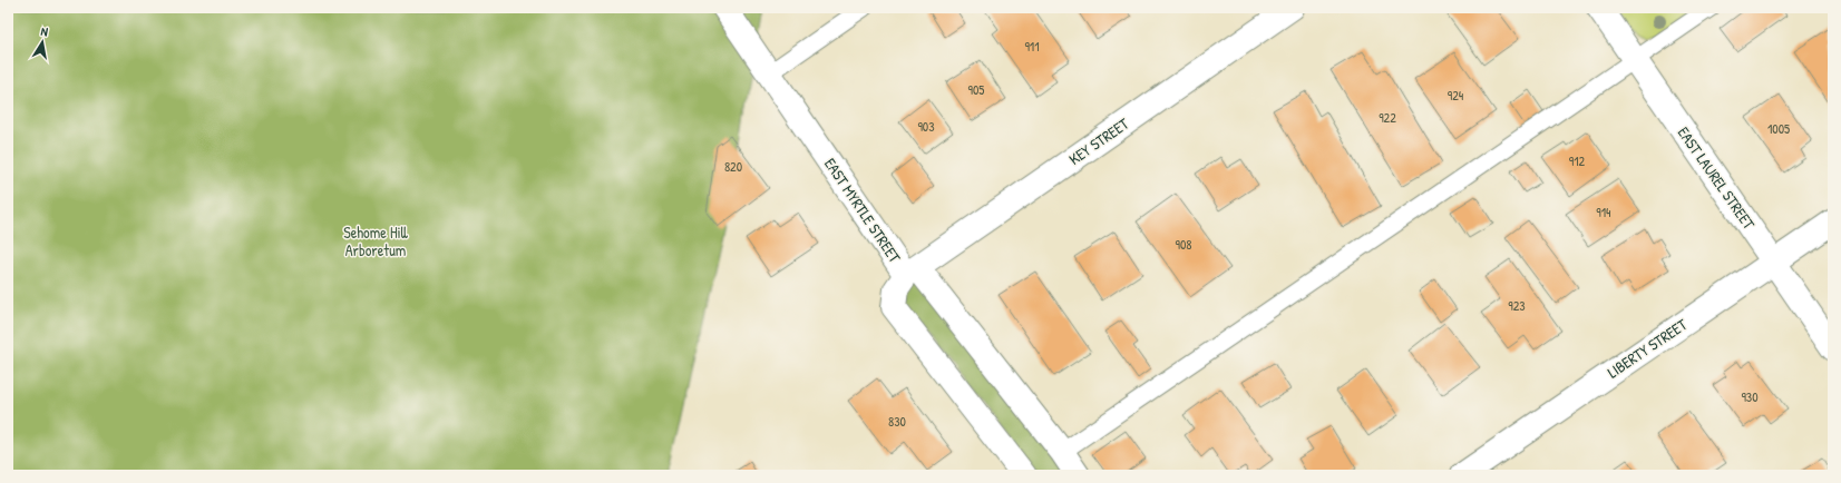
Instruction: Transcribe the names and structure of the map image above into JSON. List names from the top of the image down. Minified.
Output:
{"streets":{"street":["KEY STREET","EAST LAUREL STREET","EAST MYRTLE STREET","LIBERTY STREET"]},"crossings":[["KEY STREET","EAST MYRTLE STREET"],["EAST LAUREL STREET","LIBERTY STREET"]],"parks":["Sehome Hill Arboretum"],"house_numbers":["911","905","924","922","903","1005","912","820","914","908","923","930","830"],"north":"top"}
